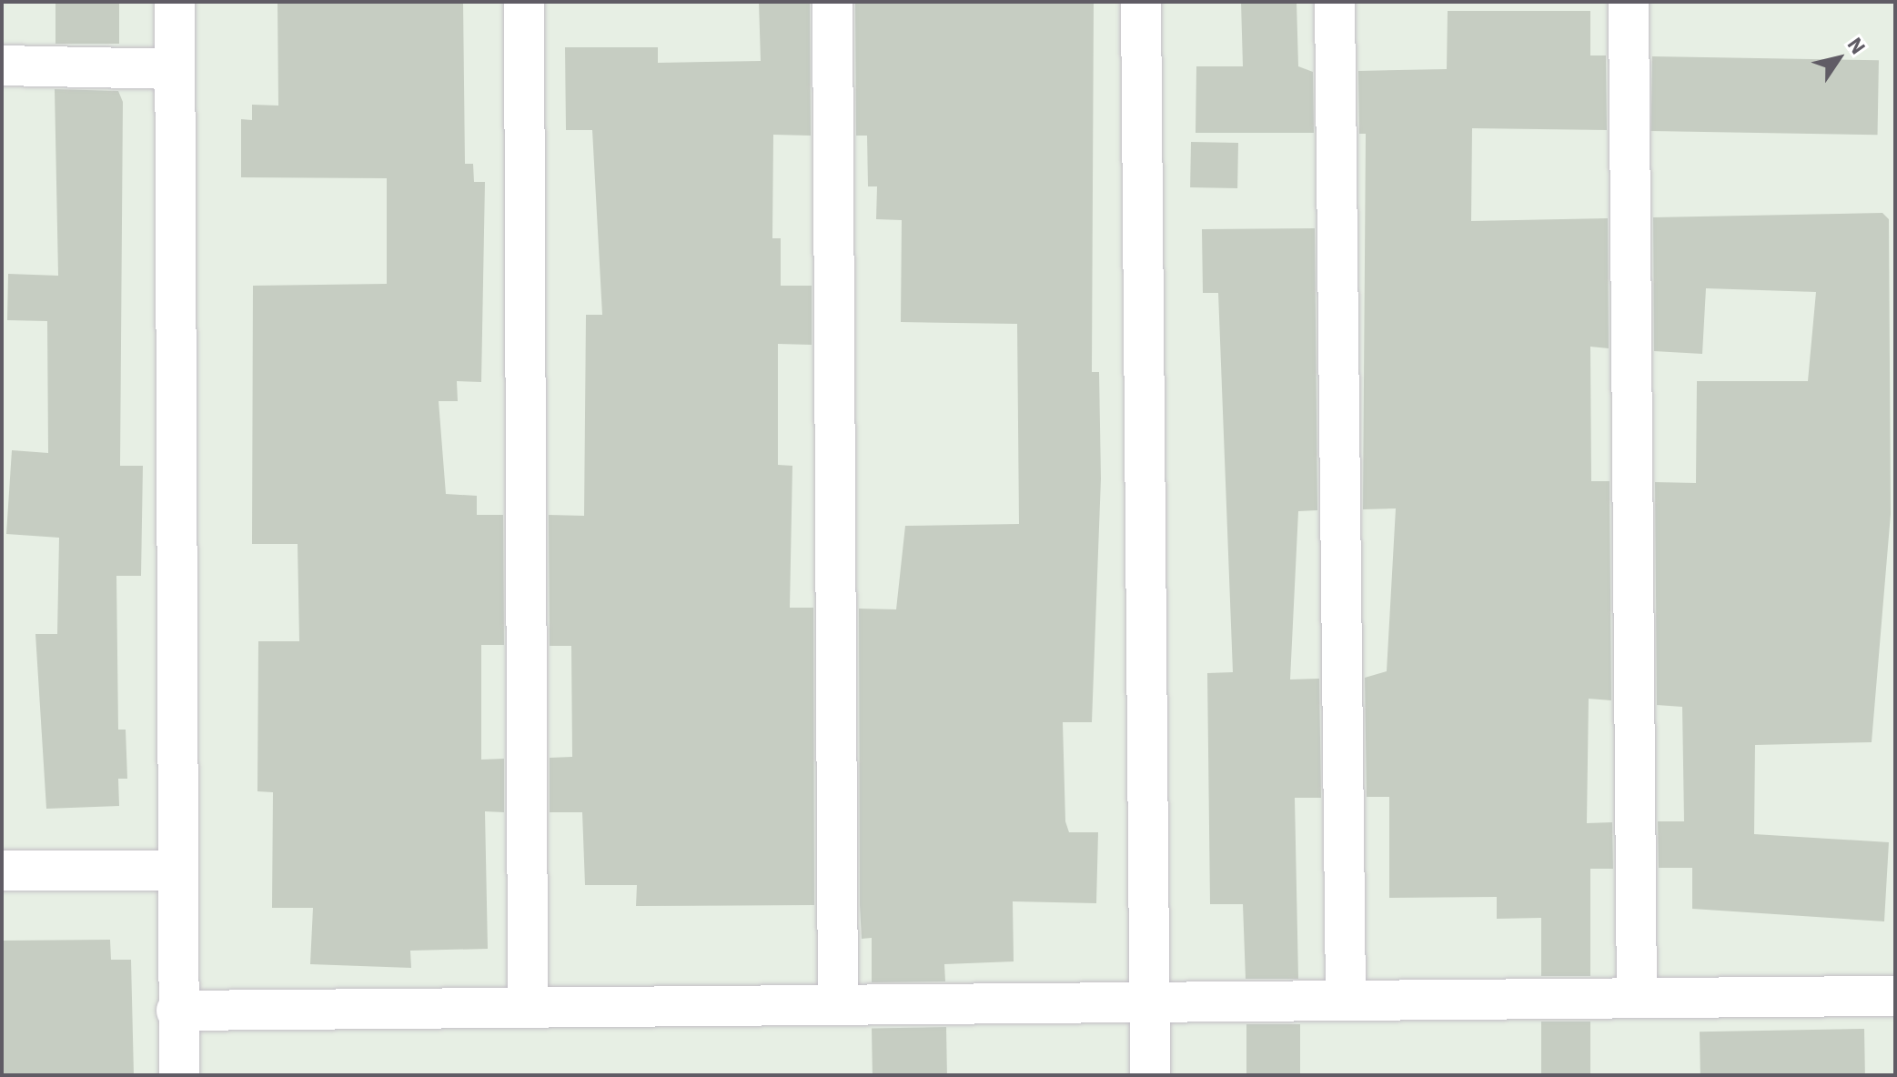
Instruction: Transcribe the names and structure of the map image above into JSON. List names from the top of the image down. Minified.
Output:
{"north":"top right"}
